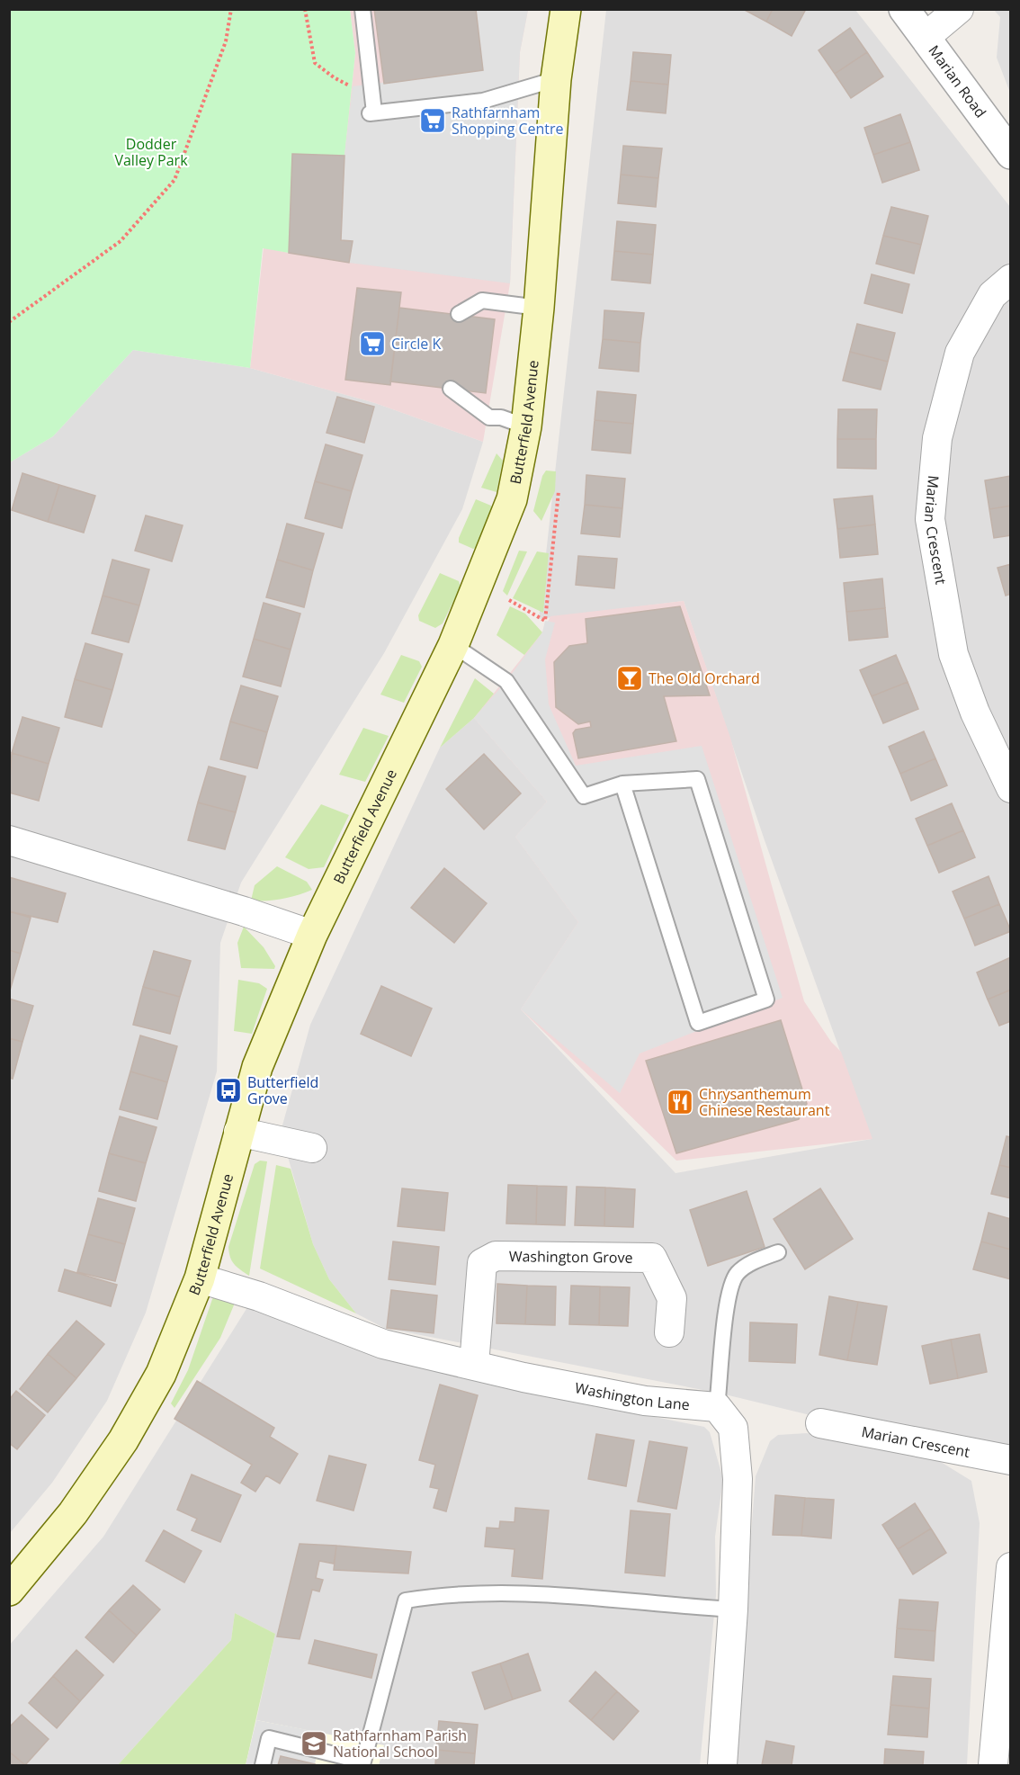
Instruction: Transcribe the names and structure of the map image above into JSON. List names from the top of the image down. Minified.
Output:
{"streets":{"main road":["Butterfield Avenue"],"street":["Marian Road","Marian Crescent","Washington Grove","Washington Lane"]},"crossings":[["Butterfield Avenue","Washington Lane"],["Washington Grove","Washington Lane"]],"parks":["Dodder Valley Park"],"places":{"supermarket":["Rathfarnham Shopping Centre","Circle K"],"bar":["The Old Orchard"],"bus stop":["Butterfield Grove"],"restaurant":["Chrysanthemum Chinese Restaurant"],"school or university":["Rathfarnham Parish National School"]}}
